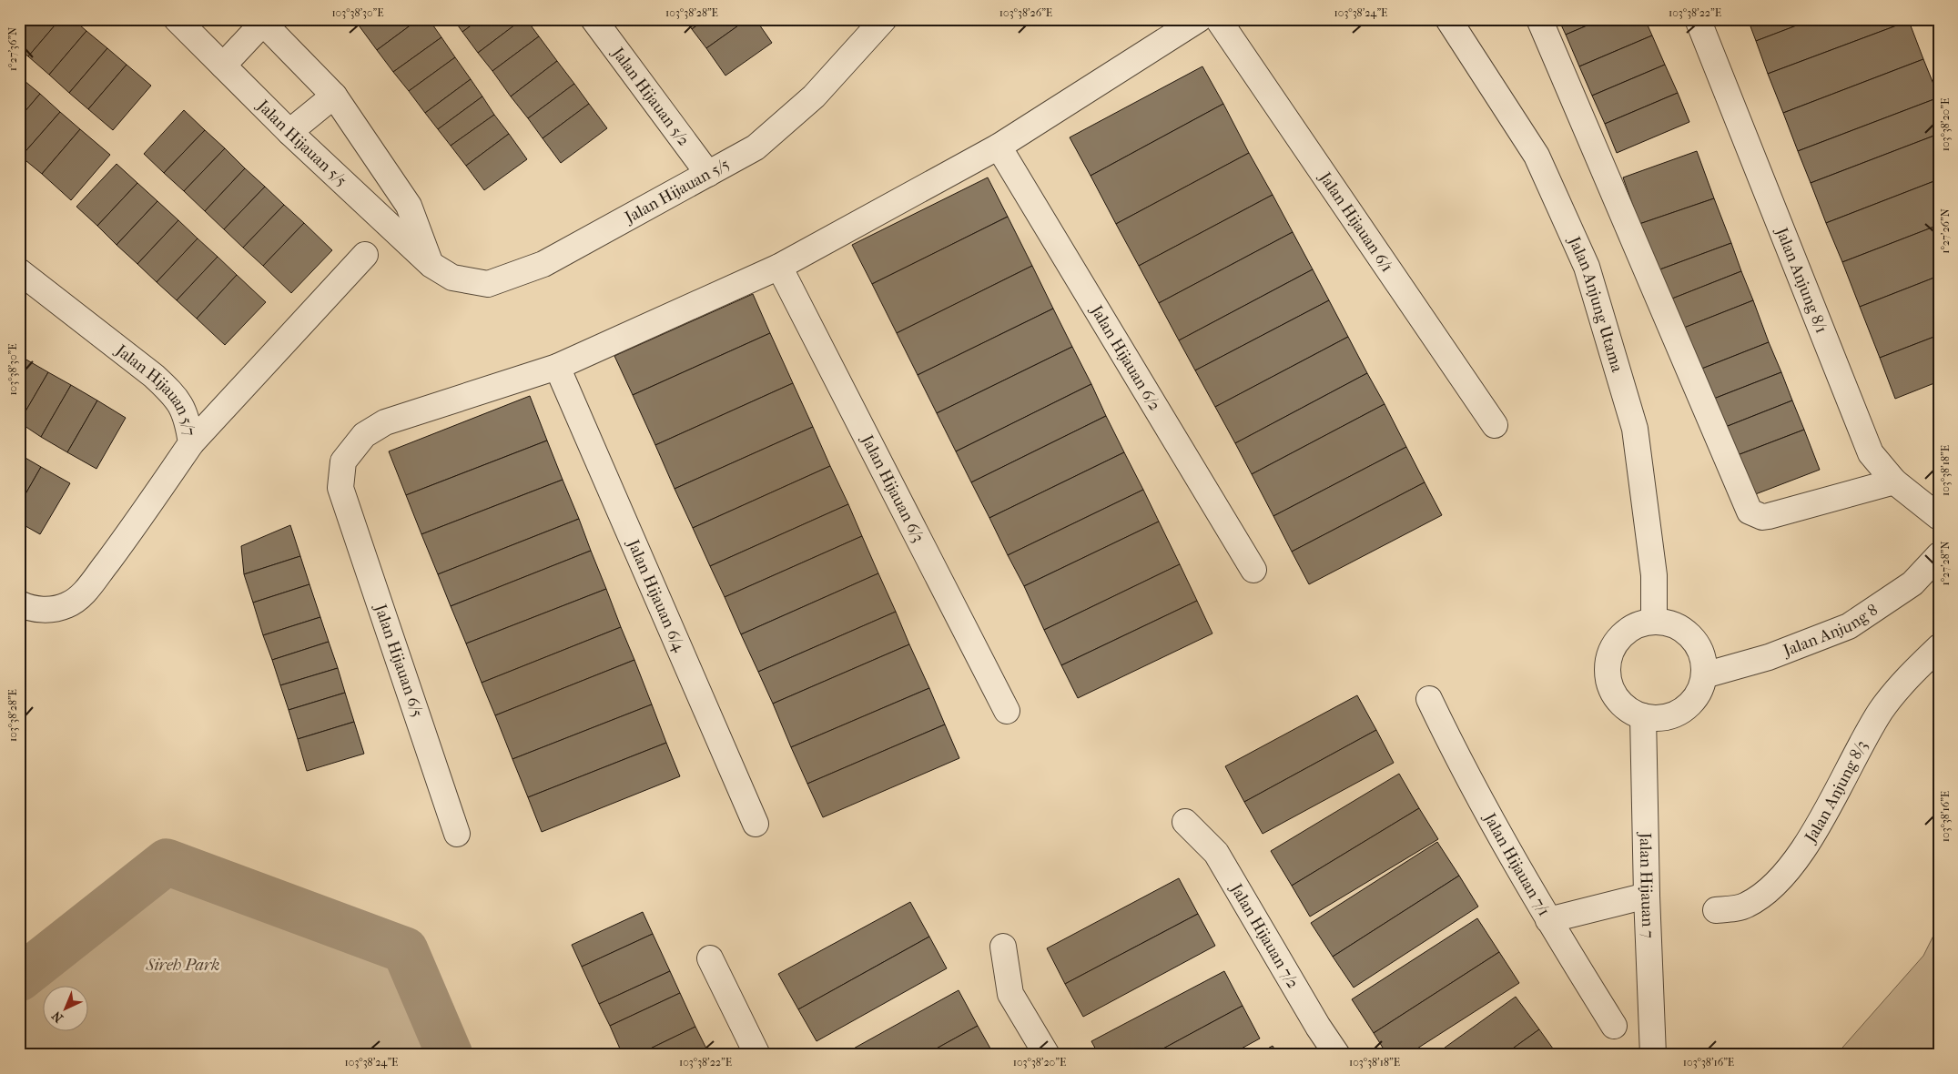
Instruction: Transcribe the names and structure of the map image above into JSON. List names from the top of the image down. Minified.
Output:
{"streets":{"street":["Jalan Hijauan 5/2","Jalan Hijauan 5/5","Jalan Hijauan 6/1","Jalan Anjung 8/1","Jalan Anjung Utama","Jalan Hijauan 6/2","Jalan Hijauan 5/7","Jalan Hijauan 6/3","Jalan Hijauan 6/4","Jalan Anjung 8","Jalan Hijauan 6/5","Jalan Anjung 8/3","Jalan Hijauan 7/1","Jalan Hijauan 7","Jalan Hijauan 7/2"]},"crossings":[["Jalan Hijauan 5/2","Jalan Hijauan 5/5"],["Jalan Anjung Utama","Jalan Anjung 8"],["Jalan Anjung Utama","Jalan Hijauan 7"],["Jalan Hijauan 6/4","Jalan Hijauan 6/5"],["Jalan Anjung 8","Jalan Hijauan 7"]],"parks":["Sireh Park"],"north":"bottom left","coordinates":["103°38'30\"E","103°38'28\"E","103°38'26\"E","103°38'24\"E","103°38'22\"E","1°27'36\"N","103°38'20\"E","1°27'26\"N","103°38'18\"E","1°27'28\"N","103°38'16\"E"]}
